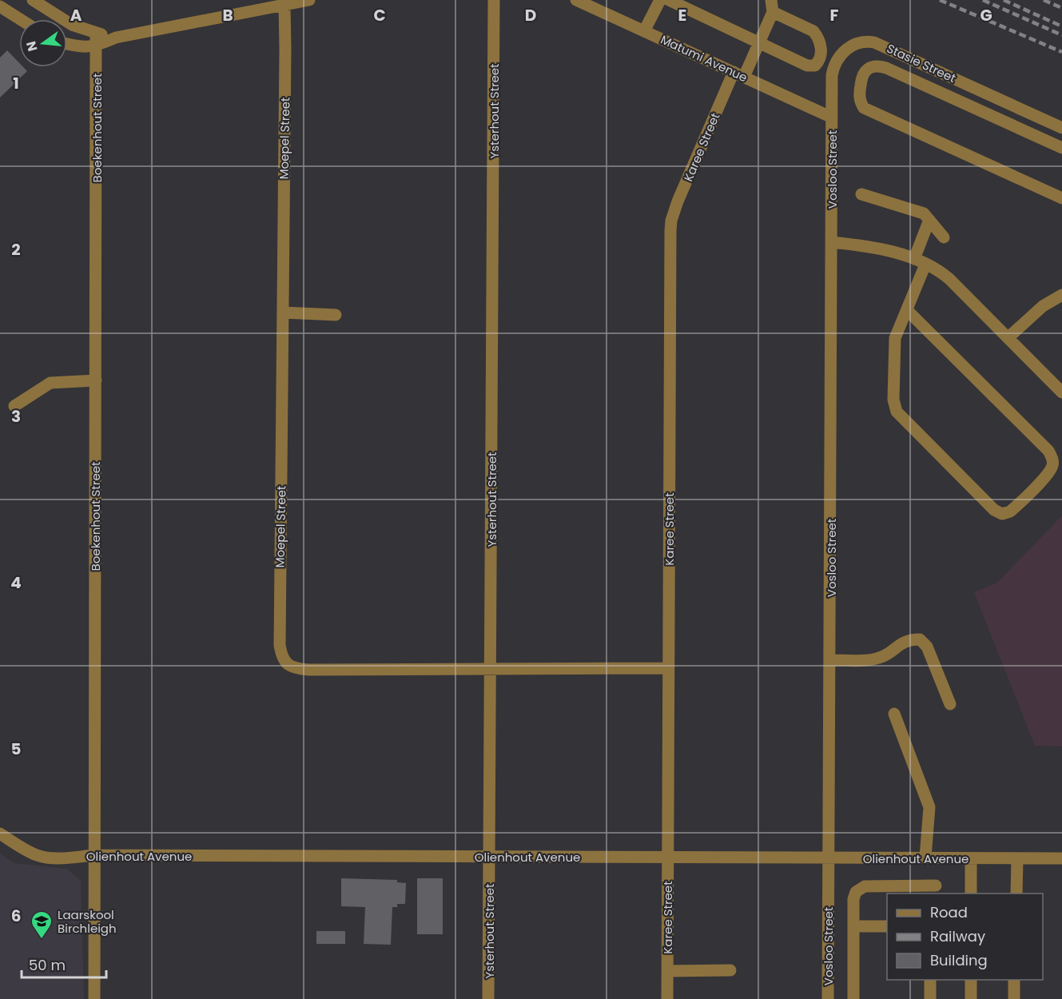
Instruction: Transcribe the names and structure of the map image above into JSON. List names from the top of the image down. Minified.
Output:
{"streets":{"street":["Matumi Avenue","Stasie Street","Ysterhout Street","Boekenhout Street","Moepel Street","Karee Street","Vosloo Street","Olienhout Avenue"]},"crossings":[["Matumi Avenue","Stasie Street"],["Matumi Avenue","Karee Street"],["Matumi Avenue","Vosloo Street"],["Stasie Street","Vosloo Street"],["Ysterhout Street","Moepel Street"],["Ysterhout Street","Olienhout Avenue"],["Boekenhout Street","Olienhout Avenue"],["Moepel Street","Karee Street"],["Karee Street","Olienhout Avenue"],["Vosloo Street","Olienhout Avenue"]],"places":{"school or university":["Laarskool Birchleigh"]},"legend":["Road","Railway","Building"],"scale_bar":"50 m","north":"left","grid":{"columns":["A","B","C","D","E","F","G"],"rows":["1","2","3","4","5","6"]}}
